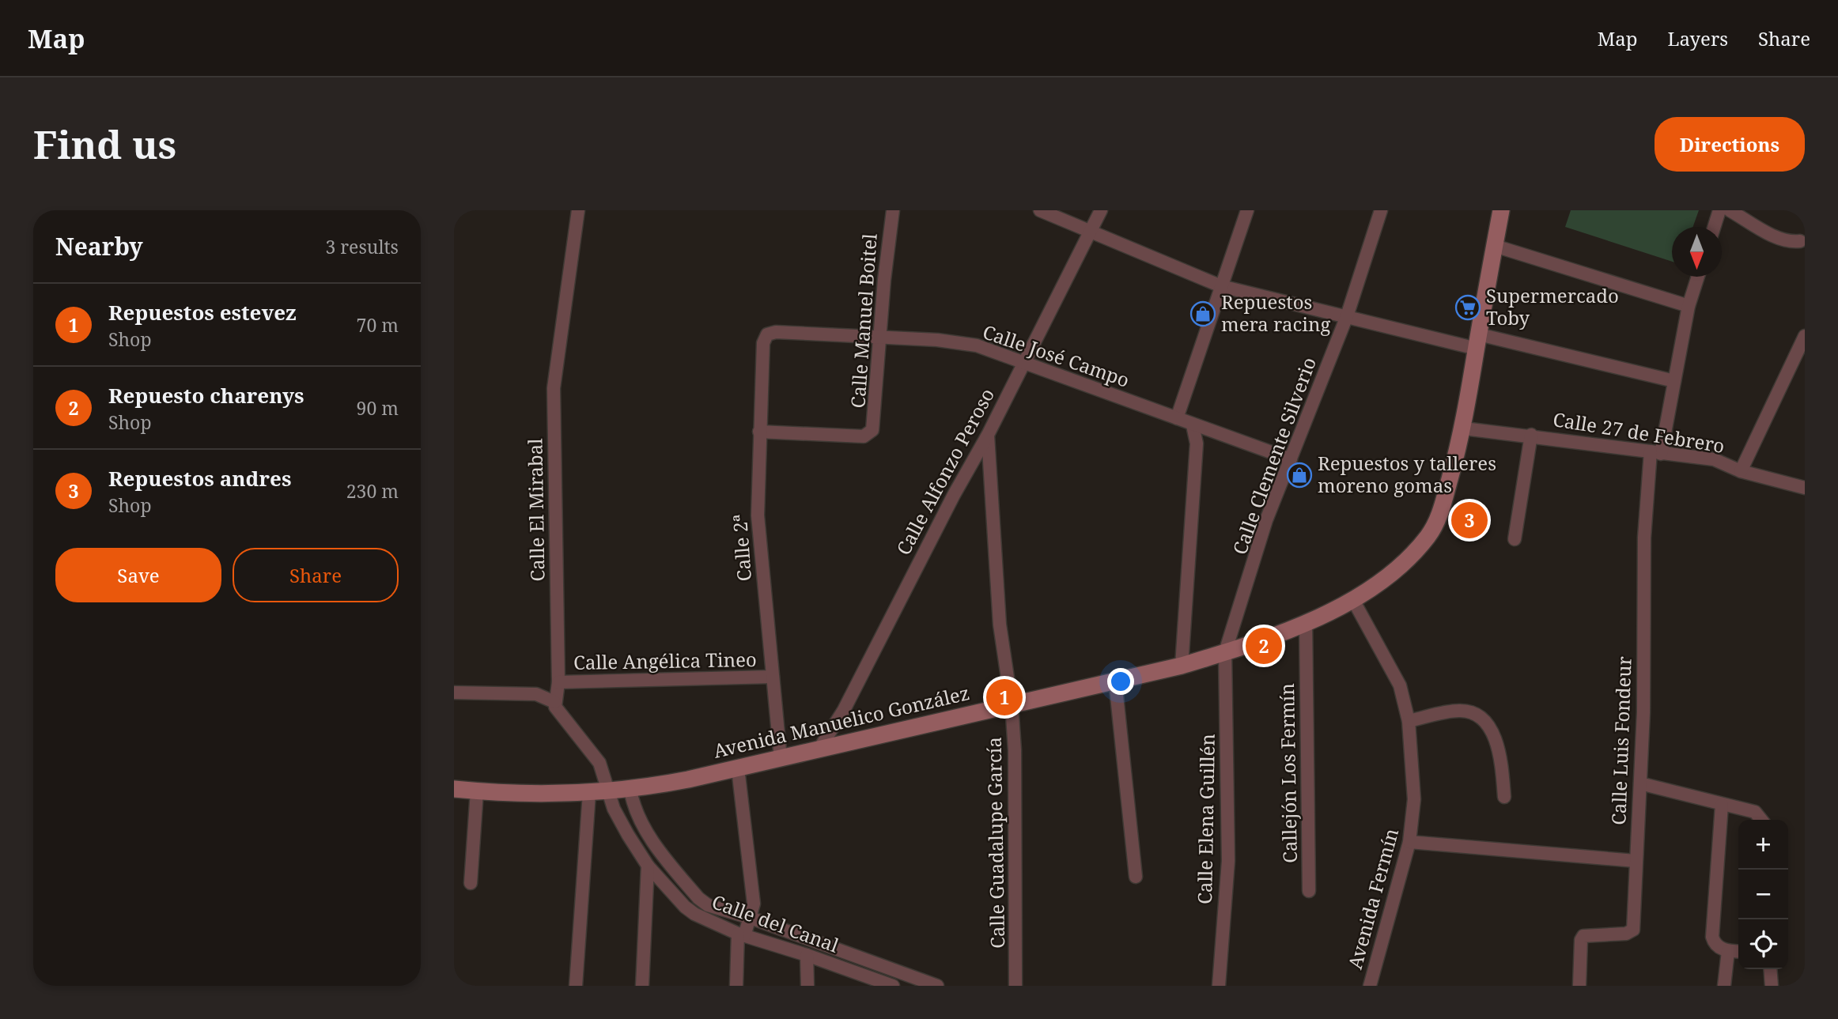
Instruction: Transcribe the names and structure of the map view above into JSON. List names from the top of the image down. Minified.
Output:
{"streets":{"street":["Calle Manuel Boitel","Calle José Campo","Calle 27 de Febrero","Calle Clemente Silverio","Calle Alfonzo Peroso","Calle El Mirabal","Calle 2ª","Calle Angélica Tineo","Avenida Manuelico González","Calle Luis Fondeur","Callejón Los Fermín","Calle Elena Guillén","Calle Guadalupe García","Avenida Fermín","Calle del Canal"]},"crossings":[["Calle Manuel Boitel","Calle José Campo"],["Calle Manuel Boitel","Calle 2ª"],["Calle José Campo","Calle Clemente Silverio"],["Calle José Campo","Calle Alfonzo Peroso"],["Calle José Campo","Calle 2ª"],["Calle 27 de Febrero","Avenida Manuelico González"],["Calle 27 de Febrero","Calle Luis Fondeur"],["Calle Clemente Silverio","Avenida Manuelico González"],["Calle Clemente Silverio","Calle Elena Guillén"],["Calle Alfonzo Peroso","Avenida Manuelico González"],["Calle Alfonzo Peroso","Calle Guadalupe García"],["Calle El Mirabal","Calle Angélica Tineo"],["Calle 2ª","Calle Angélica Tineo"],["Calle 2ª","Avenida Manuelico González"],["Avenida Manuelico González","Callejón Los Fermín"],["Avenida Manuelico González","Calle Elena Guillén"],["Avenida Manuelico González","Calle Guadalupe García"],["Avenida Manuelico González","Avenida Fermín"],["Avenida Manuelico González","Calle del Canal"]],"places":{"supermarket":["Supermercado Toby"],"shop":["Repuestos mera racing","Repuestos y talleres moreno gomas"]},"north":"bottom","page":{"header":"Map","nav":["Map","Layers","Share"],"buttons":["Directions",["Save","Share"]],"title":"Find us","heading":["Nearby","3 results"],"list":[{"mark":"1","name":"Repuestos estevez","note":"Shop","value":"70 m"},{"mark":"2","name":"Repuesto charenys","note":"Shop","value":"90 m"},{"mark":"3","name":"Repuestos andres","note":"Shop","value":"230 m"}],"pins":["3","2","1"],"map_buttons":["+","−"]}}
